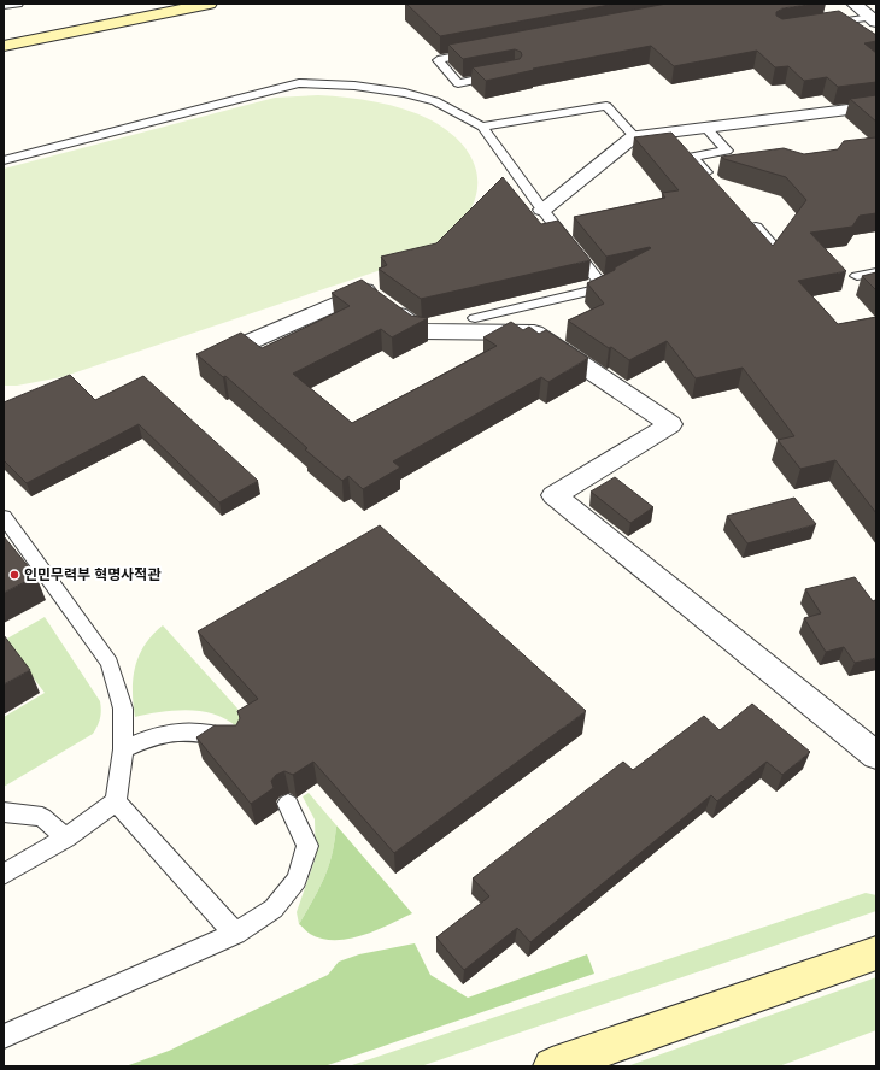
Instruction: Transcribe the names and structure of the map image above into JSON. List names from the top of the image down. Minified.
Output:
{"places":["인민무력부 혁명사적관"]}
